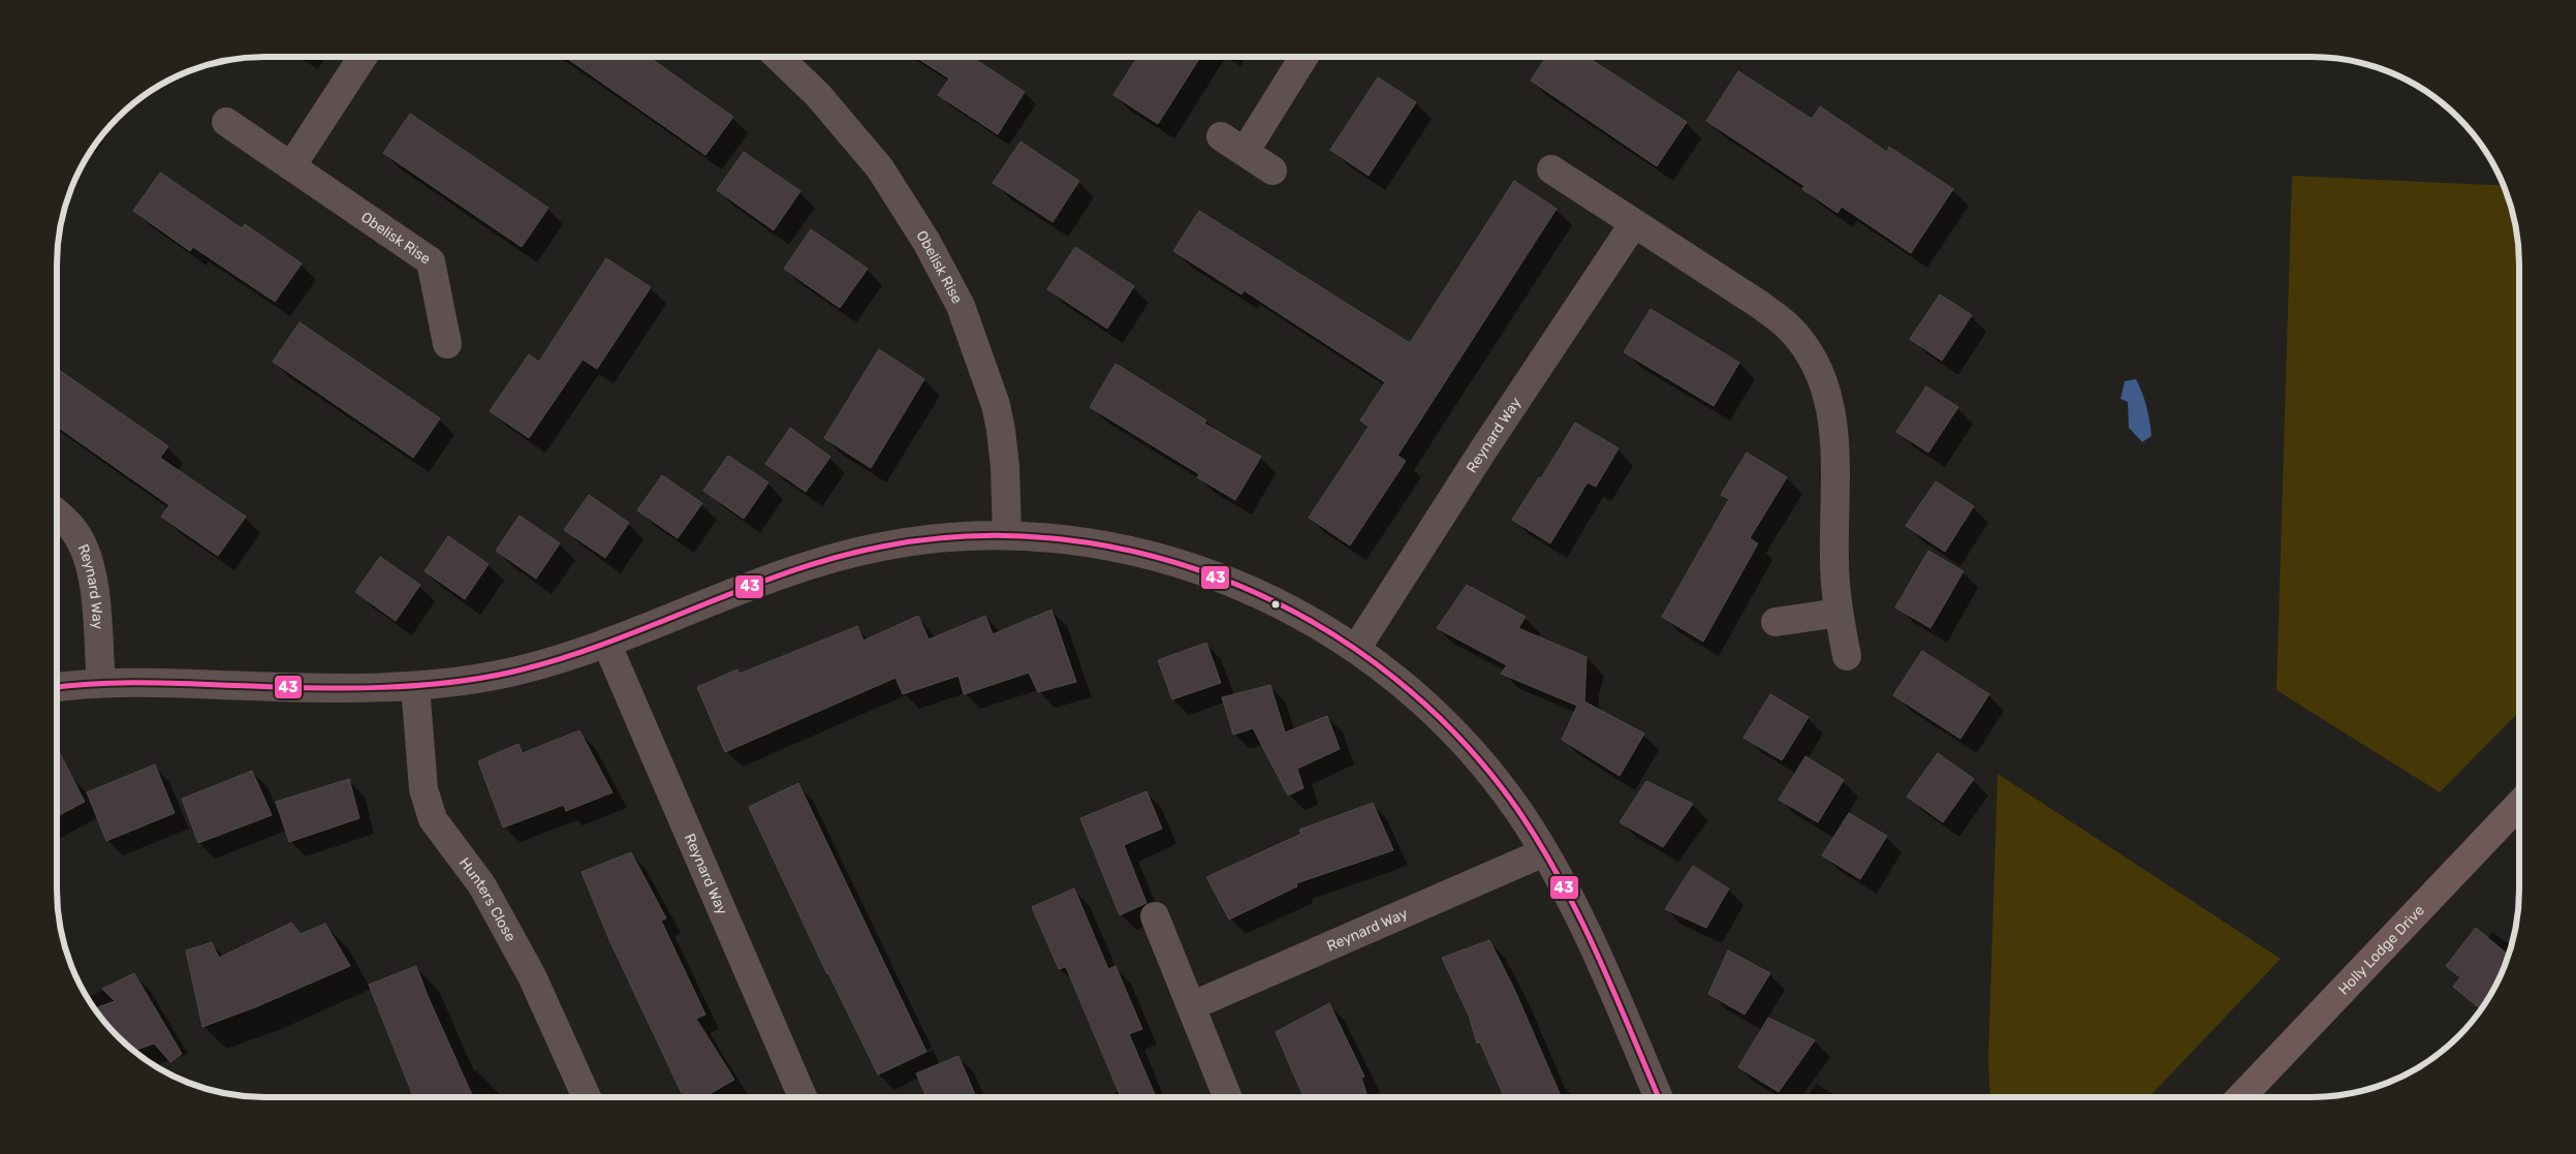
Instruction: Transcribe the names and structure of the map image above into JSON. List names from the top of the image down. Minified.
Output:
{"streets":{"main road":["Holly Lodge Drive"],"street":["Obelisk Rise","Reynard Way","Hunters Close"]},"lines":["transit line 43"]}
